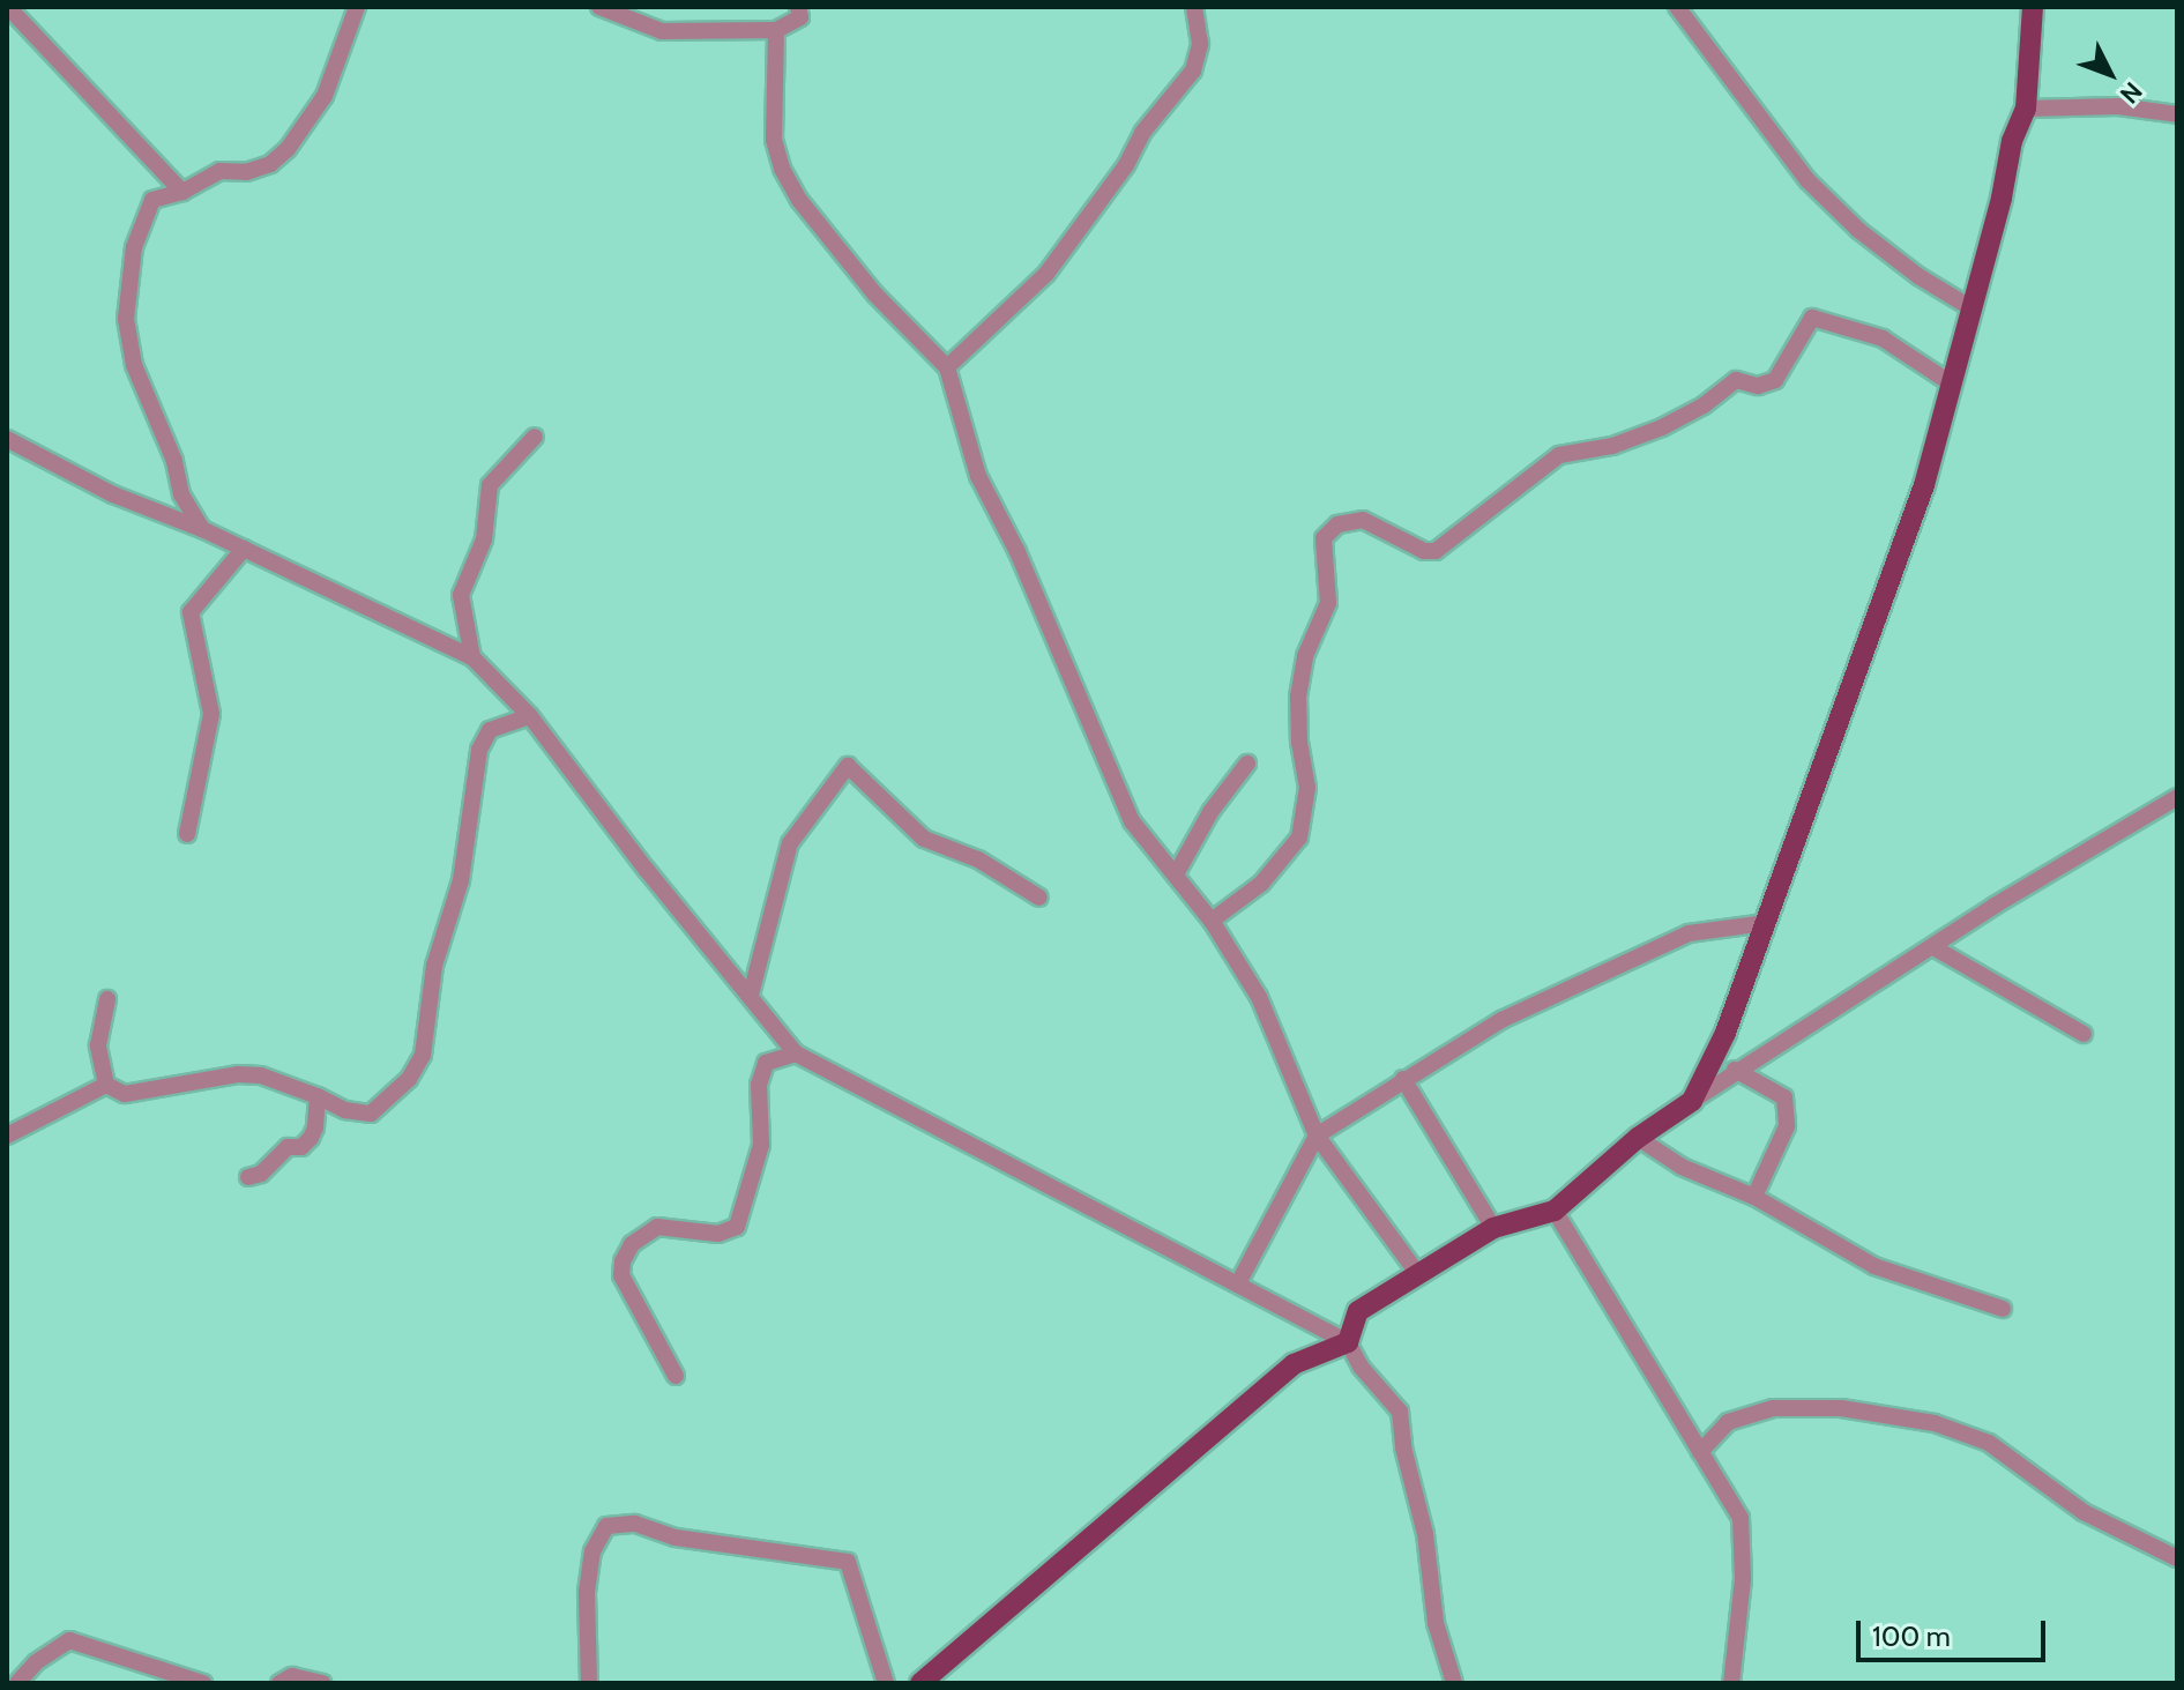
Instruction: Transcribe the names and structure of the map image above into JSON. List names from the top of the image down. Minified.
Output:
{"scale_bar":"100 m","north":"bottom right"}
